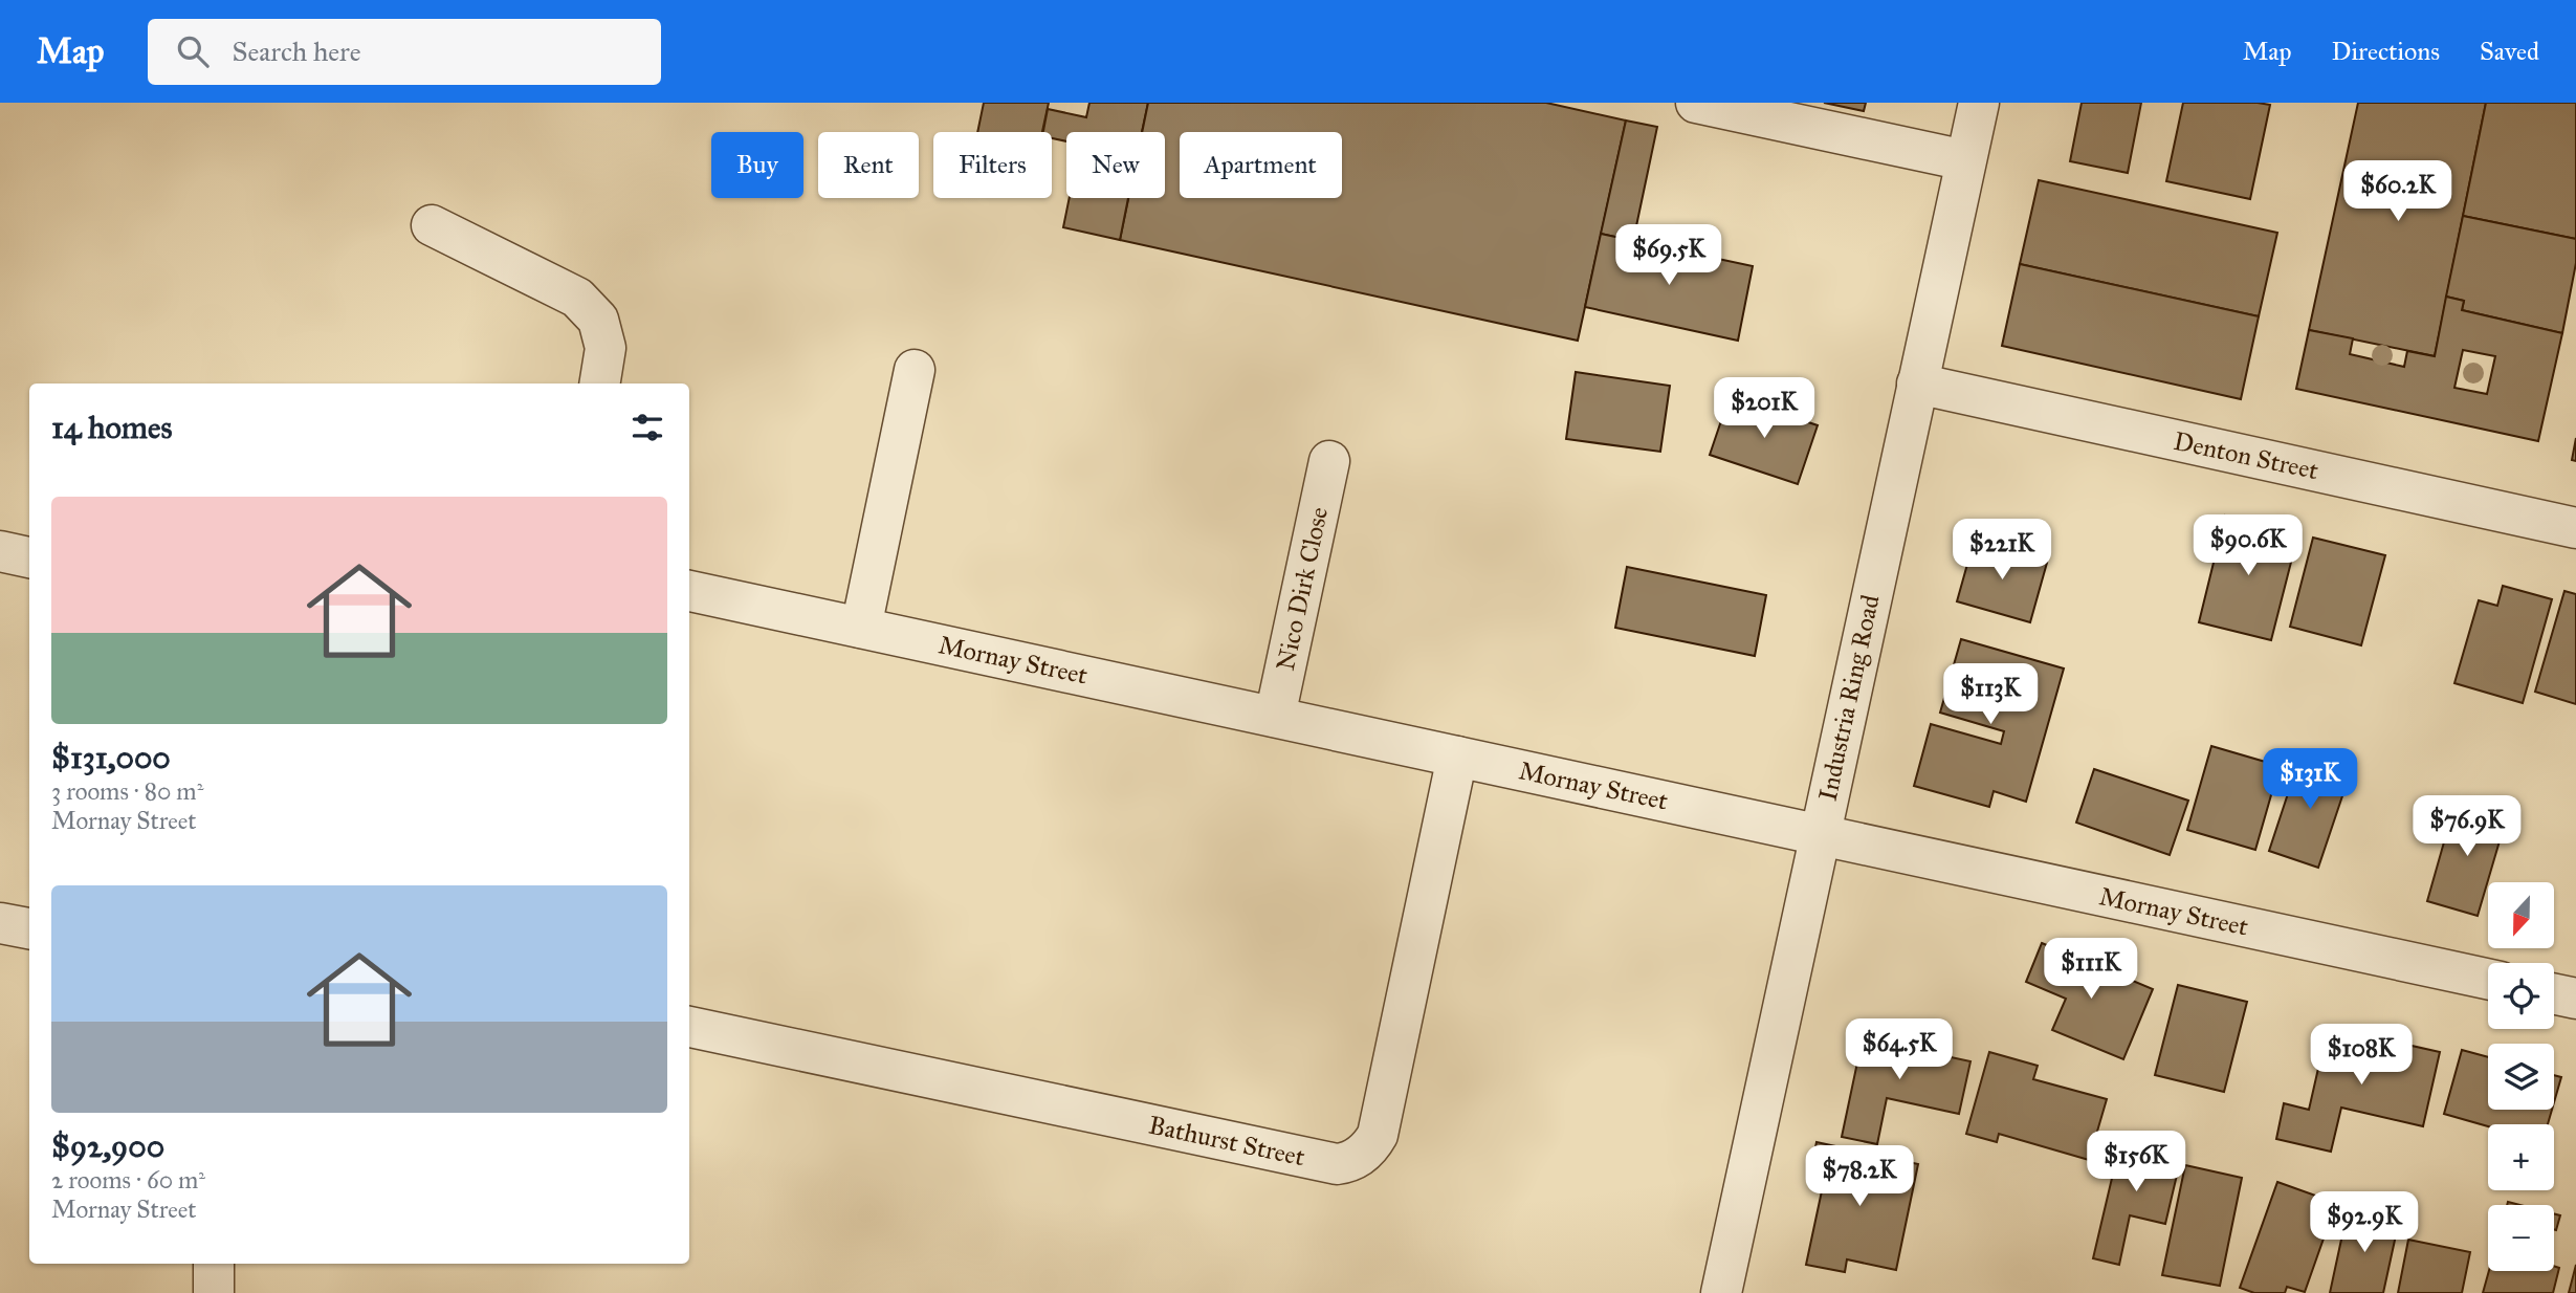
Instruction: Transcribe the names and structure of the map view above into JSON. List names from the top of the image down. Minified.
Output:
{"streets":{"street":["Denton Street","Nico Dirk Close","Mornay Street","Industria Ring Road","Bathurst Street"]},"crossings":[["Denton Street","Industria Ring Road"],["Nico Dirk Close","Mornay Street"],["Mornay Street","Industria Ring Road"],["Mornay Street","Bathurst Street"]],"north":"bottom","page":{"header":"Map","search":"Search here","nav":["Map","Directions","Saved"],"chip":["Buy","Rent","Filters","New","Apartment"],"price":["$60.2K","$69.5K","$201K","$90.6K","$221K","$113K","$131K","$76.9K","$111K","$64.5K","$108K","$156K","$78.2K","$92.9K"],"heading":"14 homes","list":[{"name":"$131,000","note":"3 rooms · 80 m² · Mornay Street"},{"name":"$92,900","note":"2 rooms · 60 m² · Mornay Street"}],"map_buttons":["+","−"]}}
